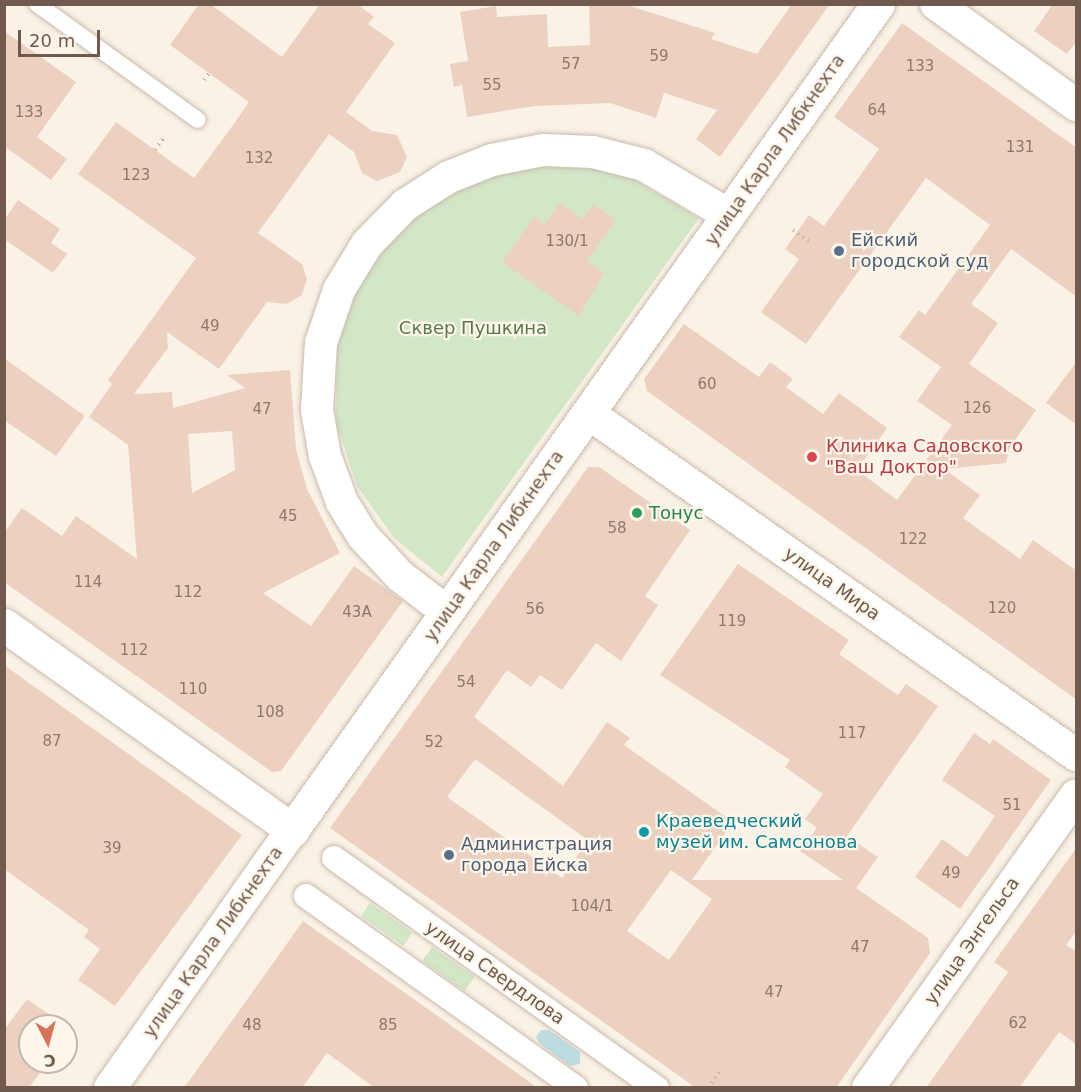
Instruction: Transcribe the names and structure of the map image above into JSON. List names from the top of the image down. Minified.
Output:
{"streets":{"street":["улица Карла Либкнехта","улица Мира","улица Энгельса","улица Свердлова"]},"crossings":[["улица Карла Либкнехта","улица Мира"]],"parks":["Сквер Пушкина"],"places":["Ейский городской суд","Клиника Садовского \"Ваш Доктор\"","Тонус","Краеведческий музей им. Самсонова","Администрация города Ейска"],"house_numbers":["59","57","133","55","64","133","131","132","123","130/1","49","60","126","47","45","58","122","114","112","120","56","43А","119","112","54","110","108","117","87","52","51","39","49","104/1","47","47","62","48","85"],"scale_bar":"20 m","north":"bottom"}
